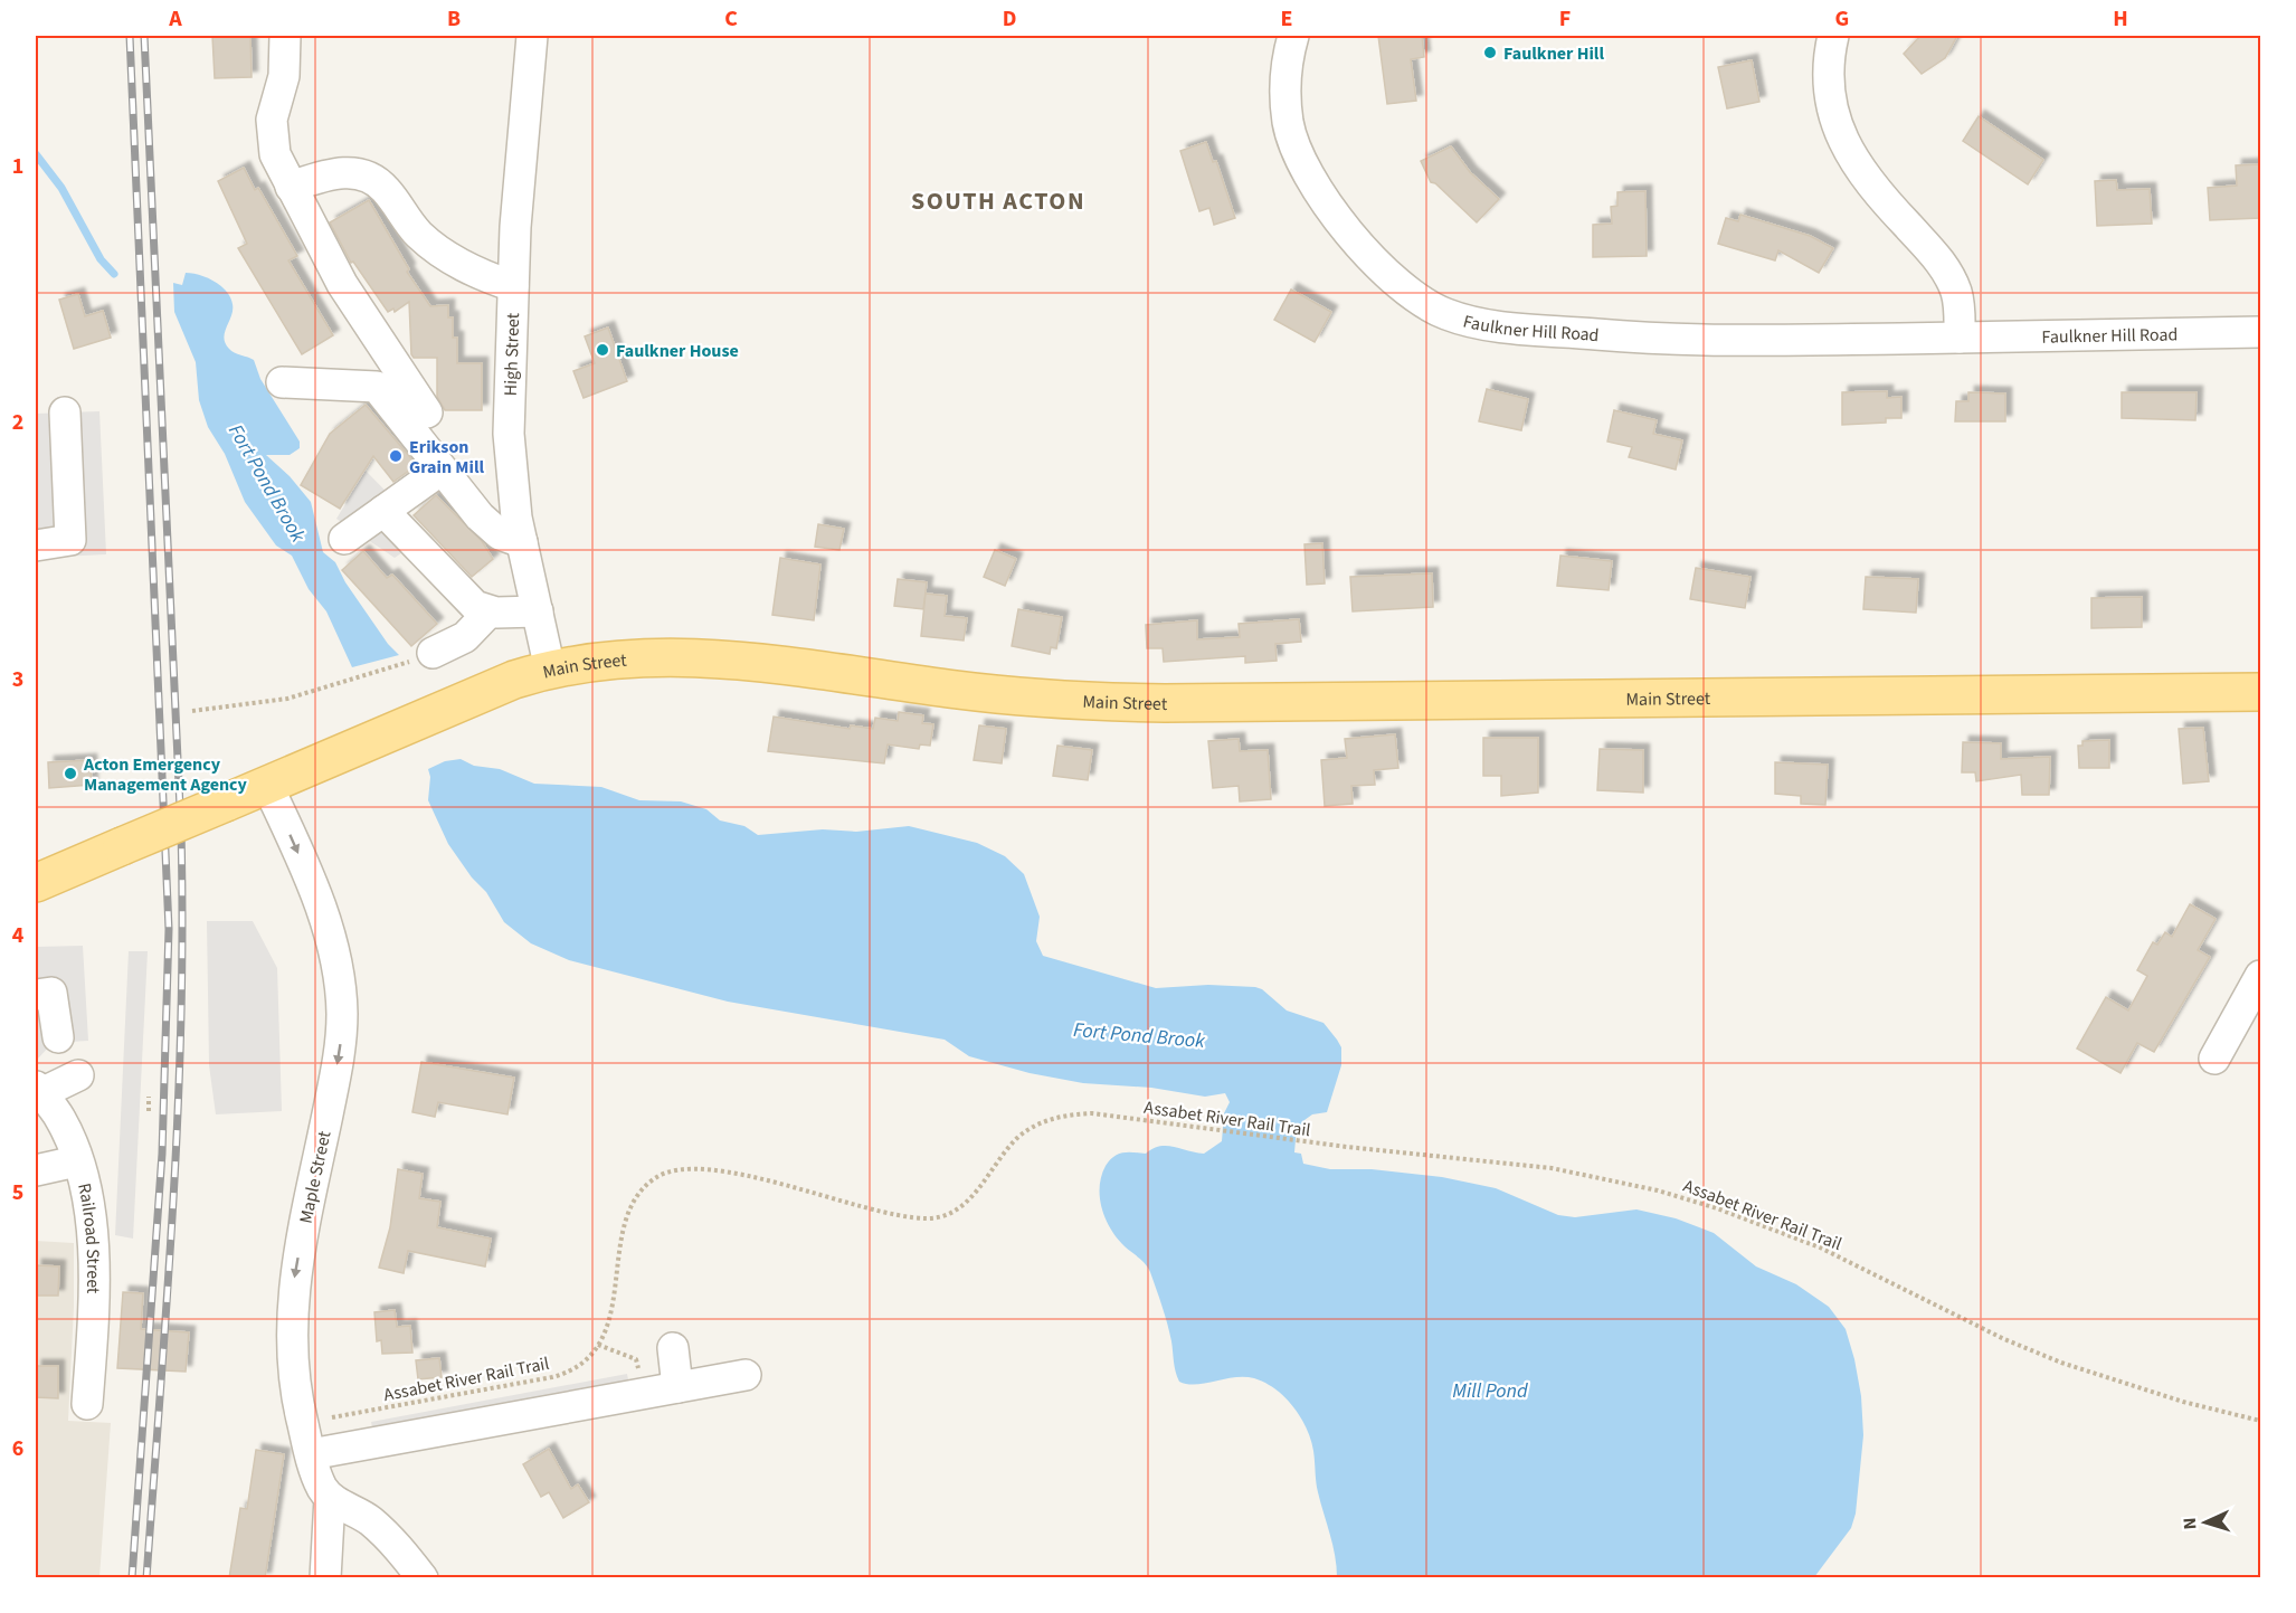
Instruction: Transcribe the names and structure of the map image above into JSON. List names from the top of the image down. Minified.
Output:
{"streets":{"main road":["Main Street"],"street":["Faulkner Hill Road","High Street","Maple Street","Railroad Street"],"path":["Assabet River Rail Trail"]},"crossings":[["High Street","Main Street"],["Main Street","Maple Street"]],"one_way":["Maple Street"],"districts":["SOUTH ACTON"],"water":["Fort Pond Brook","Mill Pond"],"places":["Faulkner Hill","Faulkner House","Erikson Grain Mill","Acton Emergency Management Agency"],"north":"left","grid":{"columns":["A","B","C","D","E","F","G","H"],"rows":["1","2","3","4","5","6"]}}
